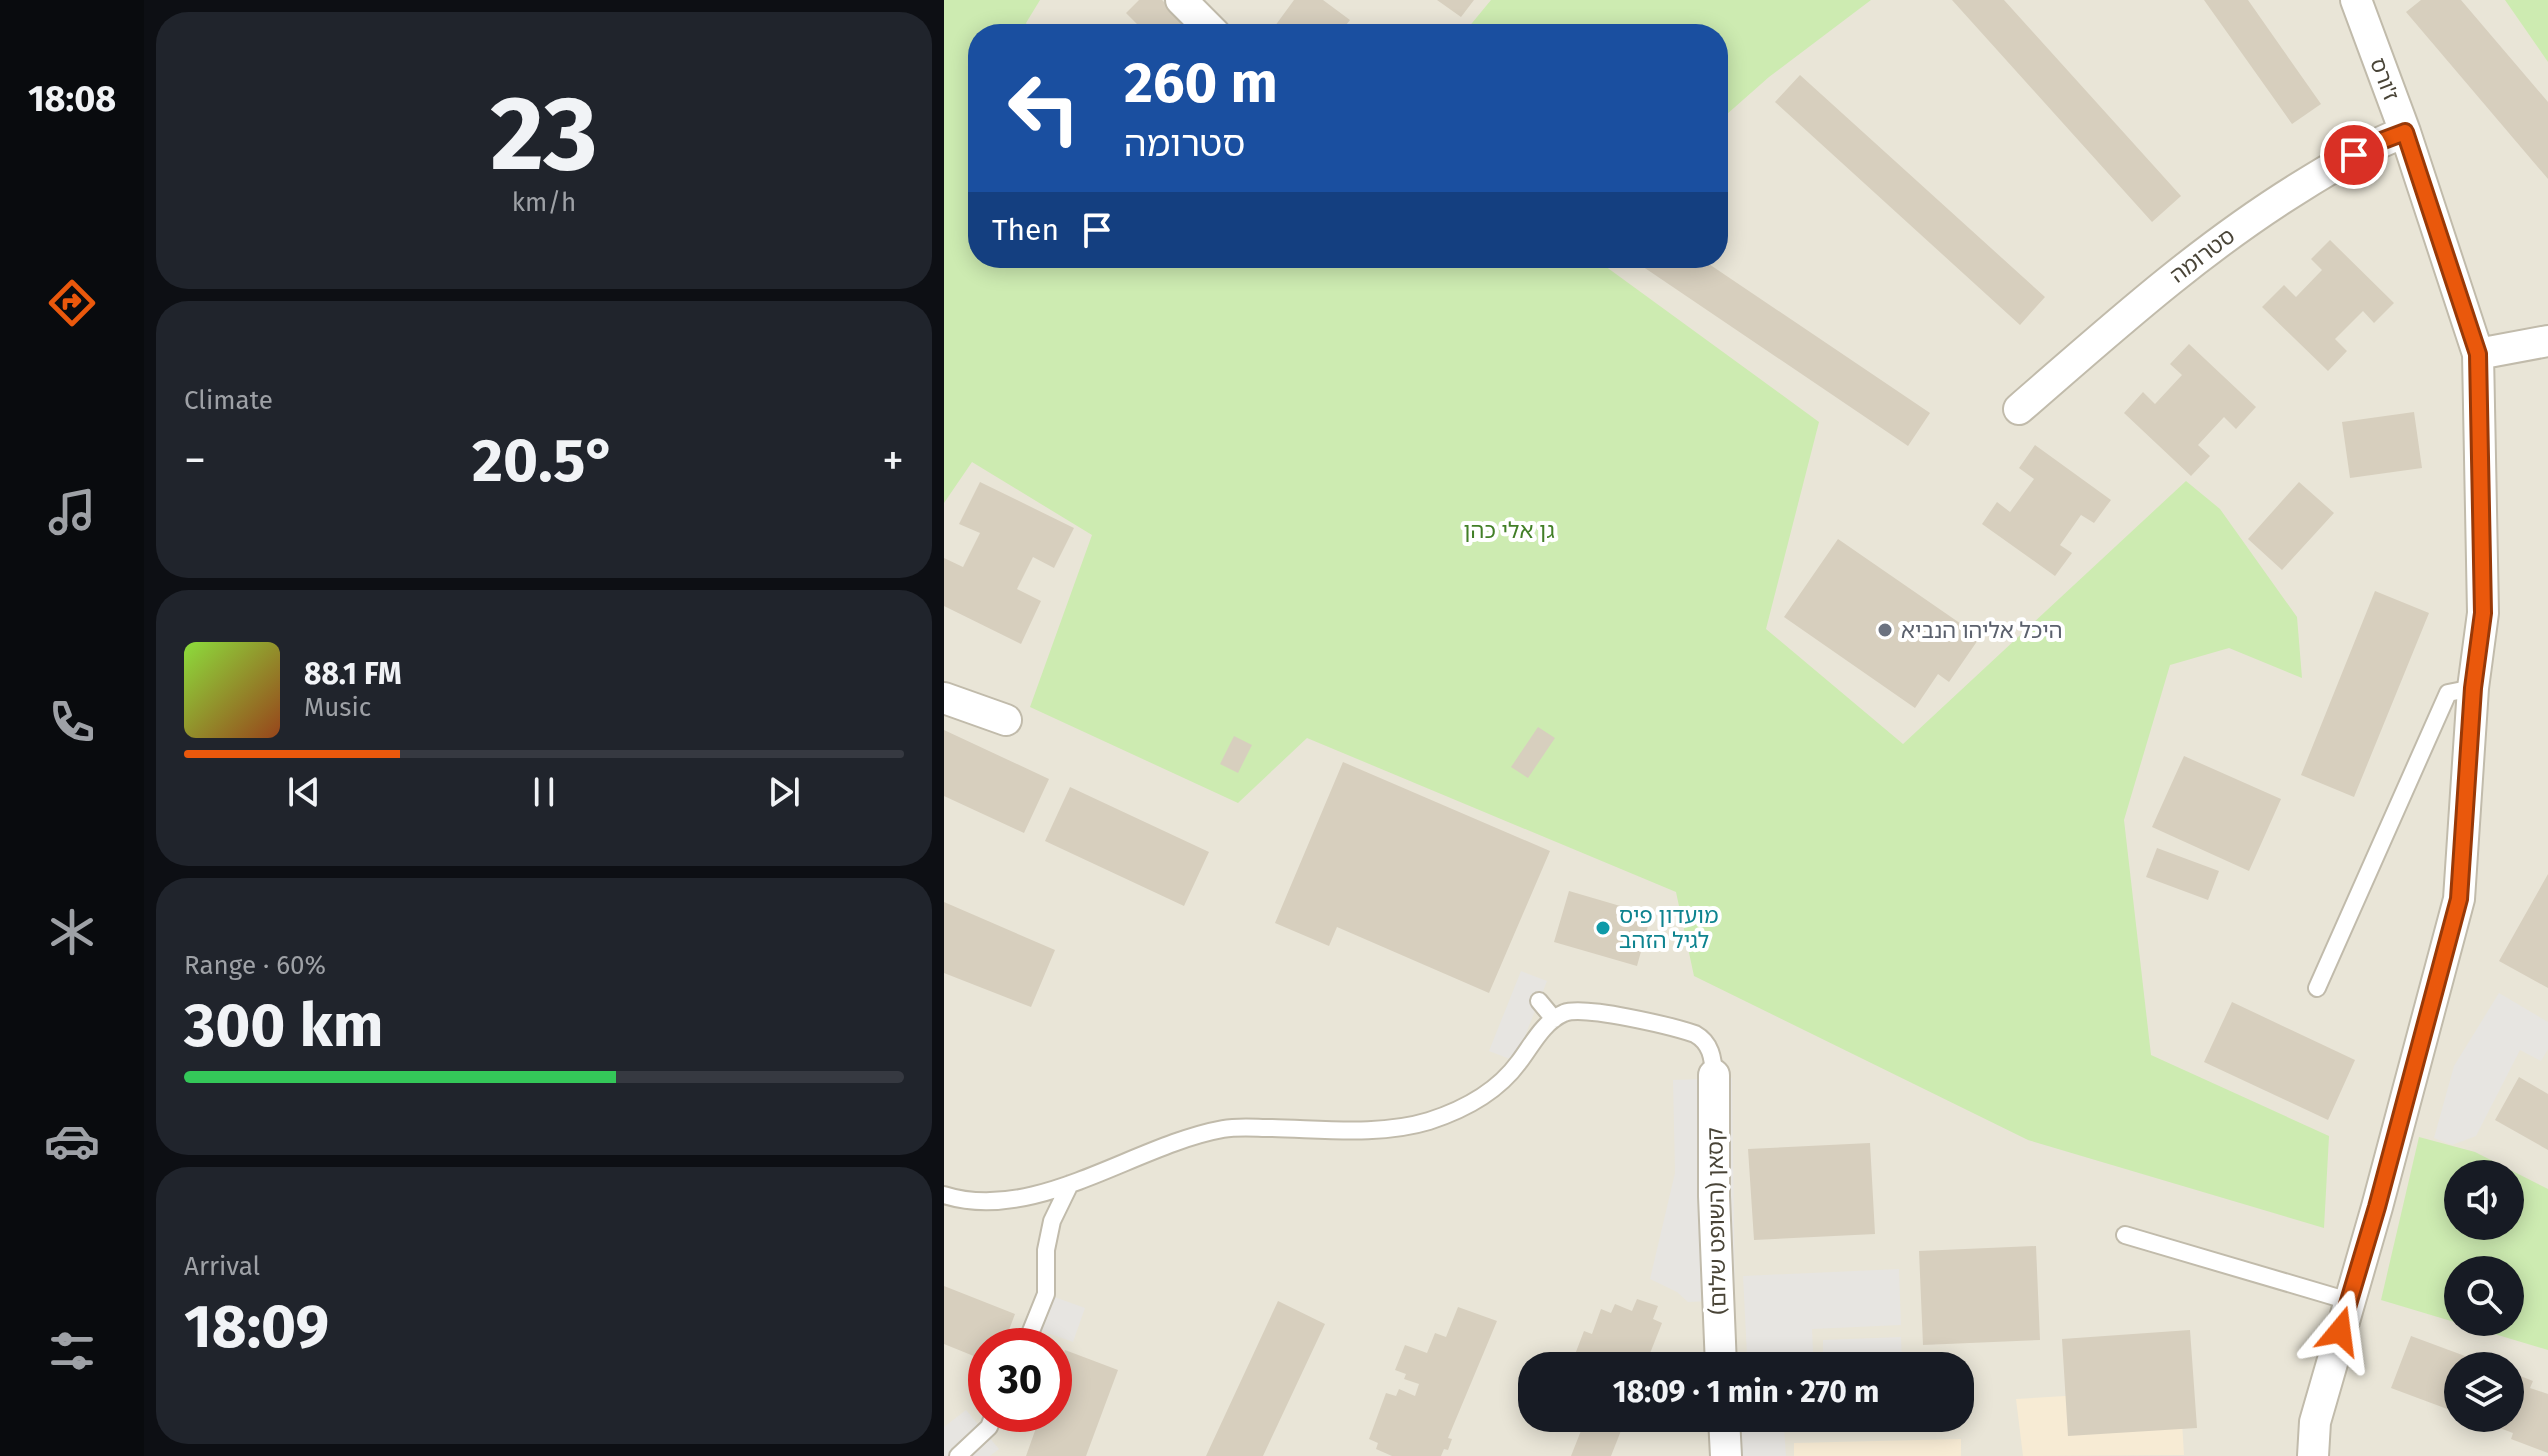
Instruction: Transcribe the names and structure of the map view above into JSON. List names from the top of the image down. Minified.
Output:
{"streets":{"street":["ז'ורס","סטרומה","קסאן (השופט שלום)"]},"crossings":[["ז'ורס","סטרומה"]],"parks":["גן אלי כהן"],"places":["היכל אליהו הנביא","מועדון פיס לגיל הזהב"],"page":{"tabs":"18:08","tile":[["23","km/h"],"Climate",["Range · 60%","300 km"],["Arrival","18:09"]],"turn":["260 m","סטרומה"],"then":"Then","heat":["−","20.5°","+"],"song":["88.1 FM","Music"],"limit":"30","trip":"18:09 · 1 min · 270 m"}}
